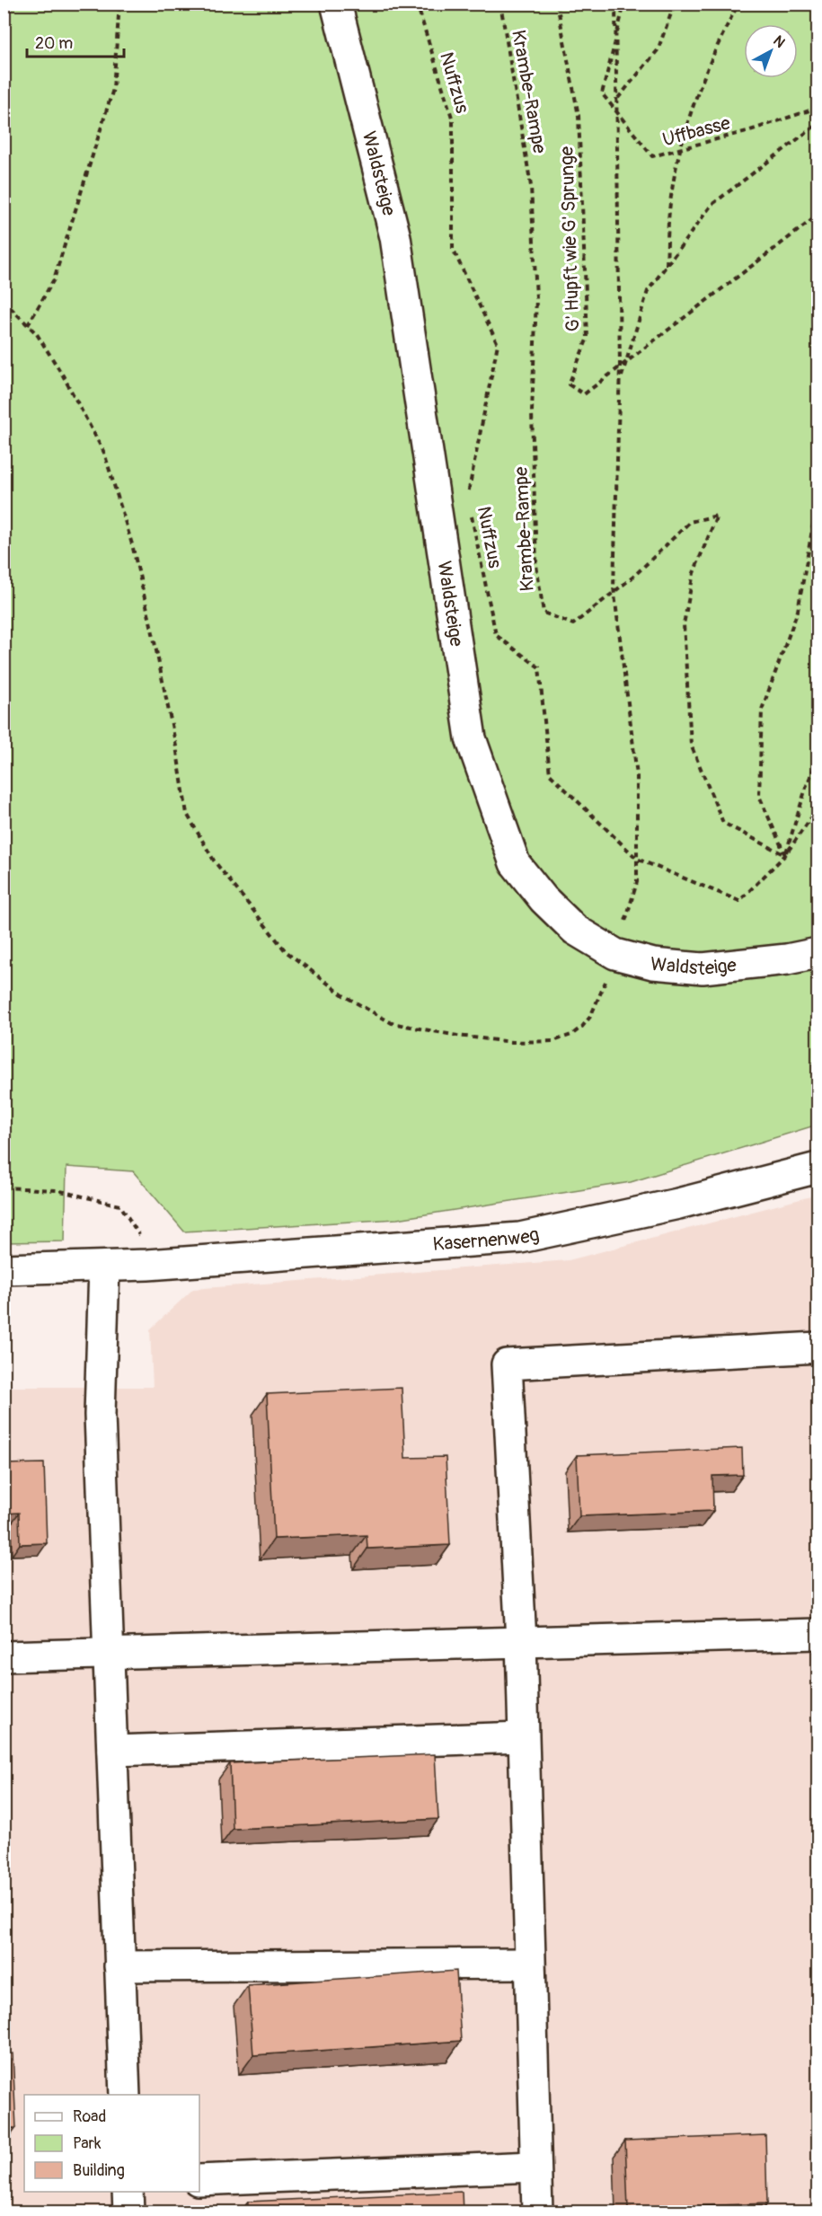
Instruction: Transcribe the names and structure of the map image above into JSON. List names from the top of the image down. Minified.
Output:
{"streets":{"street":["Waldsteige","Kasernenweg"],"path":["Nuffzus","Krambe-Rampe","Uffbasse","G' Hupft wie G' Sprunge"]},"crossings":[["Nuffzus","Krambe-Rampe"]],"legend":["Road","Park","Building"],"scale_bar":"20 m","north":"top right"}
